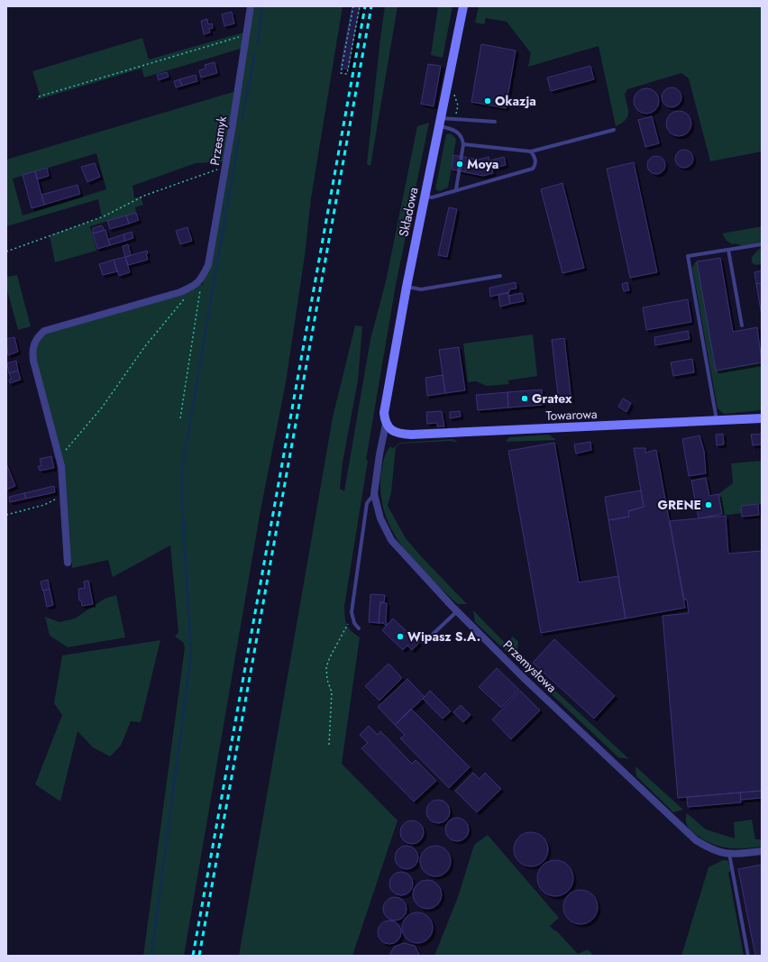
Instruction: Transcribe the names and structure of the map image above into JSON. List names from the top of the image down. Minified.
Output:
{"streets":{"street":["Przesmyk","Składowa","Towarowa","Przemysłowa"]},"crossings":[["Składowa","Towarowa"],["Składowa","Przemysłowa"],["Towarowa","Przemysłowa"]],"places":["Okazja","Moya","Gratex","GRENE","Wipasz S.A."]}
